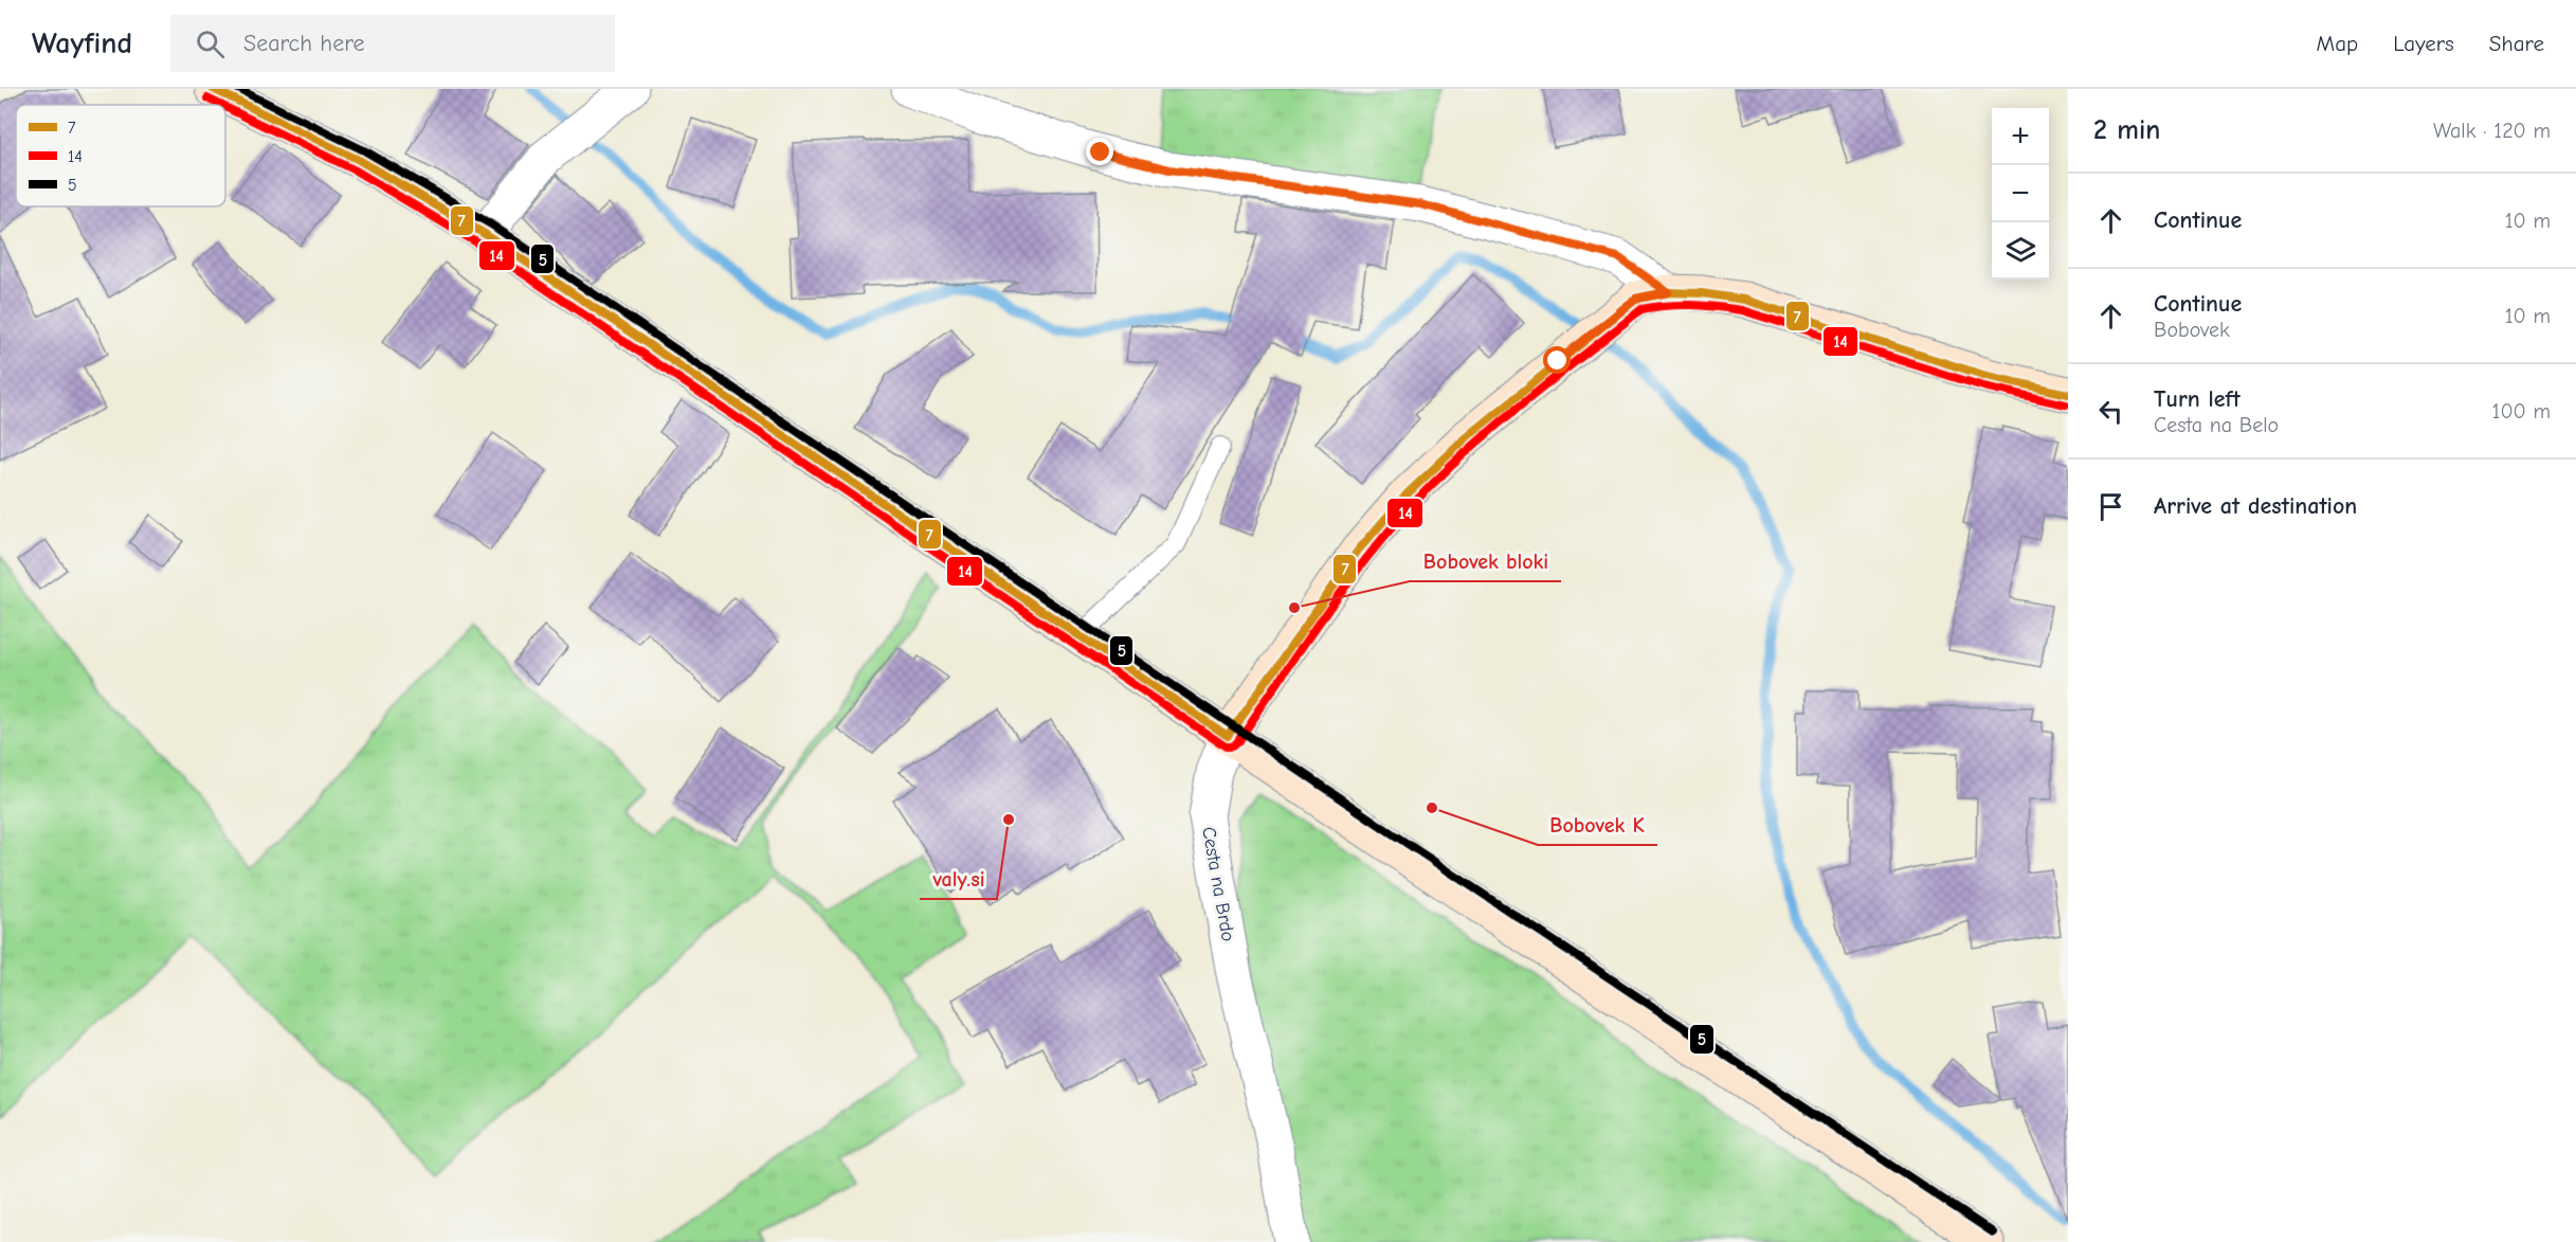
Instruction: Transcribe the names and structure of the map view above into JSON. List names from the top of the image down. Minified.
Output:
{"streets":{"street":["Cesta na Brdo"]},"places":["Bobovek bloki","Bobovek K","valy.si"],"lines":["transit line 7","transit line 5","transit line 14"],"legend":["7","14","5"],"page":{"header":"Wayfind","search":"Search here","nav":["Map","Layers","Share"],"heading":["2 min","Walk · 120 m"],"map_buttons":["+","−"],"list":[["Continue","10 m"],["Continue","Bobovek","10 m"],["Turn left","Cesta na Belo","100 m"],"Arrive at destination"]}}
